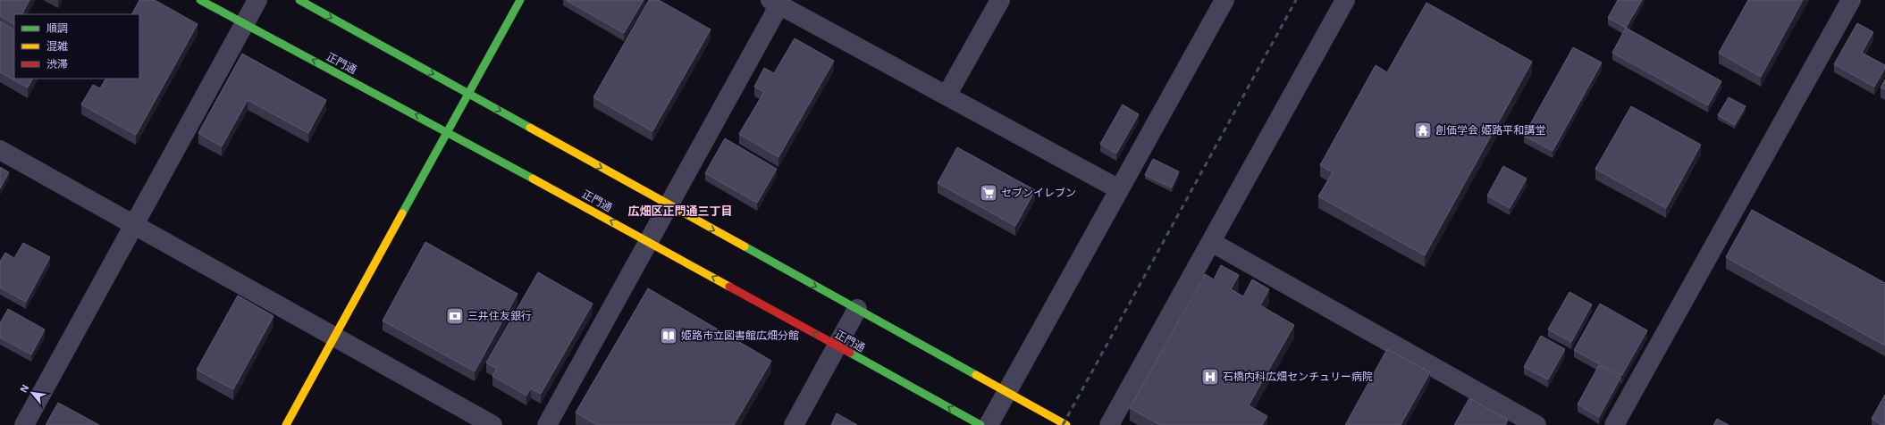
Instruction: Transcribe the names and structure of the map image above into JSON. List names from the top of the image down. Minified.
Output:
{"streets":{"street":["正門通"]},"districts":["広畑区正門通三丁目"],"places":{"temple":["創価学会 姫路平和講堂"],"supermarket":["セブンイレブン"],"bank":["三井住友銀行"],"library":["姫路市立図書館広畑分館"],"hospital":["石橋内科広畑センチュリー病院"]},"legend":["順調","混雑","渋滞"],"north":"top left"}
